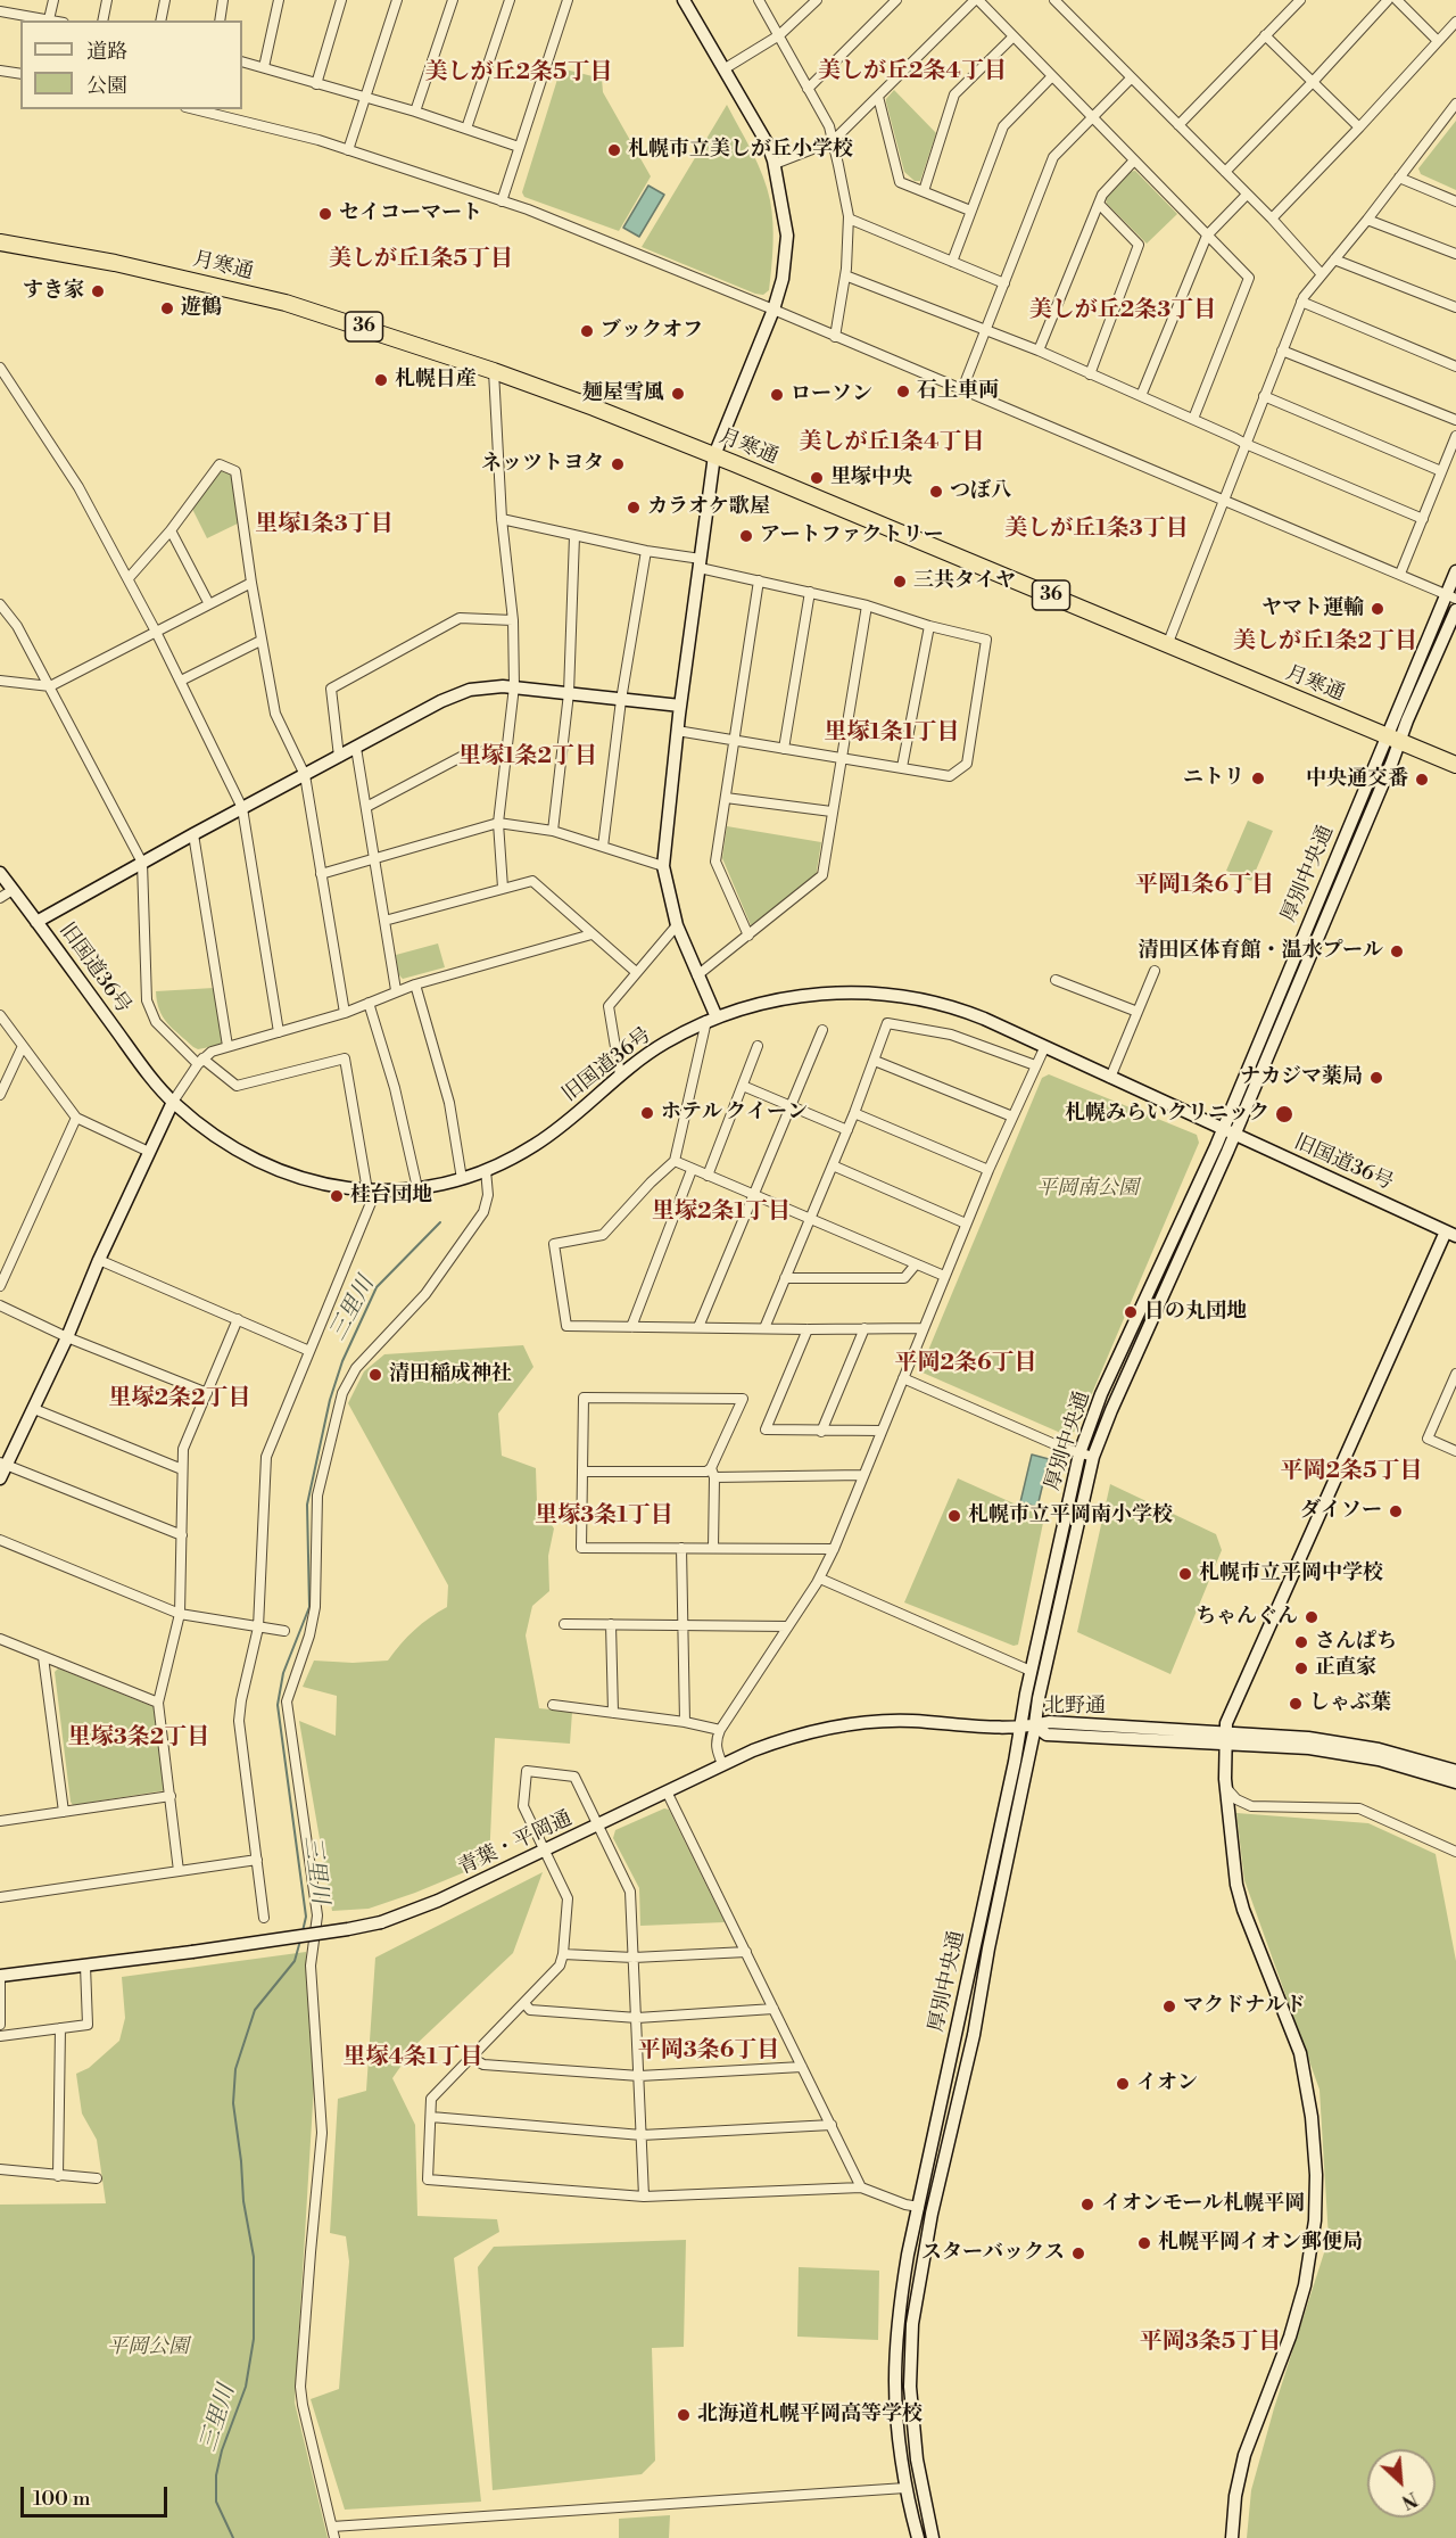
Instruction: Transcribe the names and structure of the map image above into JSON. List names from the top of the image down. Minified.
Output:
{"streets":{"highway":["月寒通","36"],"street":["厚別中央通","旧国道36号","北野通","青葉・平岡通"]},"crossings":[["月寒通","厚別中央通"],["厚別中央通","旧国道36号"],["厚別中央通","北野通"],["厚別中央通","青葉・平岡通"],["北野通","青葉・平岡通"]],"districts":["美しが丘2条4丁目","美しが丘2条5丁目","美しが丘1条5丁目","美しが丘2条3丁目","美しが丘1条4丁目","里塚1条3丁目","美しが丘1条3丁目","美しが丘1条2丁目","里塚1条1丁目","里塚1条2丁目","平岡1条6丁目","里塚2条1丁目","平岡2条6丁目","里塚2条2丁目","平岡2条5丁目","里塚3条1丁目","里塚3条2丁目","平岡3条6丁目","里塚4条1丁目","平岡3条5丁目"],"water":["三里川"],"parks":["平岡南公園","平岡公園"],"places":["札幌市立美しが丘小学校","セイコーマート","すき家","遊鶴","ブックオフ","札幌日産","石上車両","麺屋雪風","ローソン","ネッツトヨタ","里塚中央","つぼ八","カラオケ歌屋","アートファクトリー","三共タイヤ","ヤマト運輸","ニトリ","中央通交番","清田区体育館・温水プール","ナカジマ薬局","ホテル クイーン","札幌みらいクリニック","桂台団地","日の丸団地","清田稲成神社","ダイソー","札幌市立平岡南小学校","札幌市立平岡中学校","ちゃんぐん","さんぱち","正直家","しゃぶ葉","マクドナルド","イオン","イオンモール札幌平岡","札幌平岡イオン郵便局","スターバックス","北海道札幌平岡高等学校"],"legend":["道路","公園"],"scale_bar":"100 m","north":"bottom right"}
